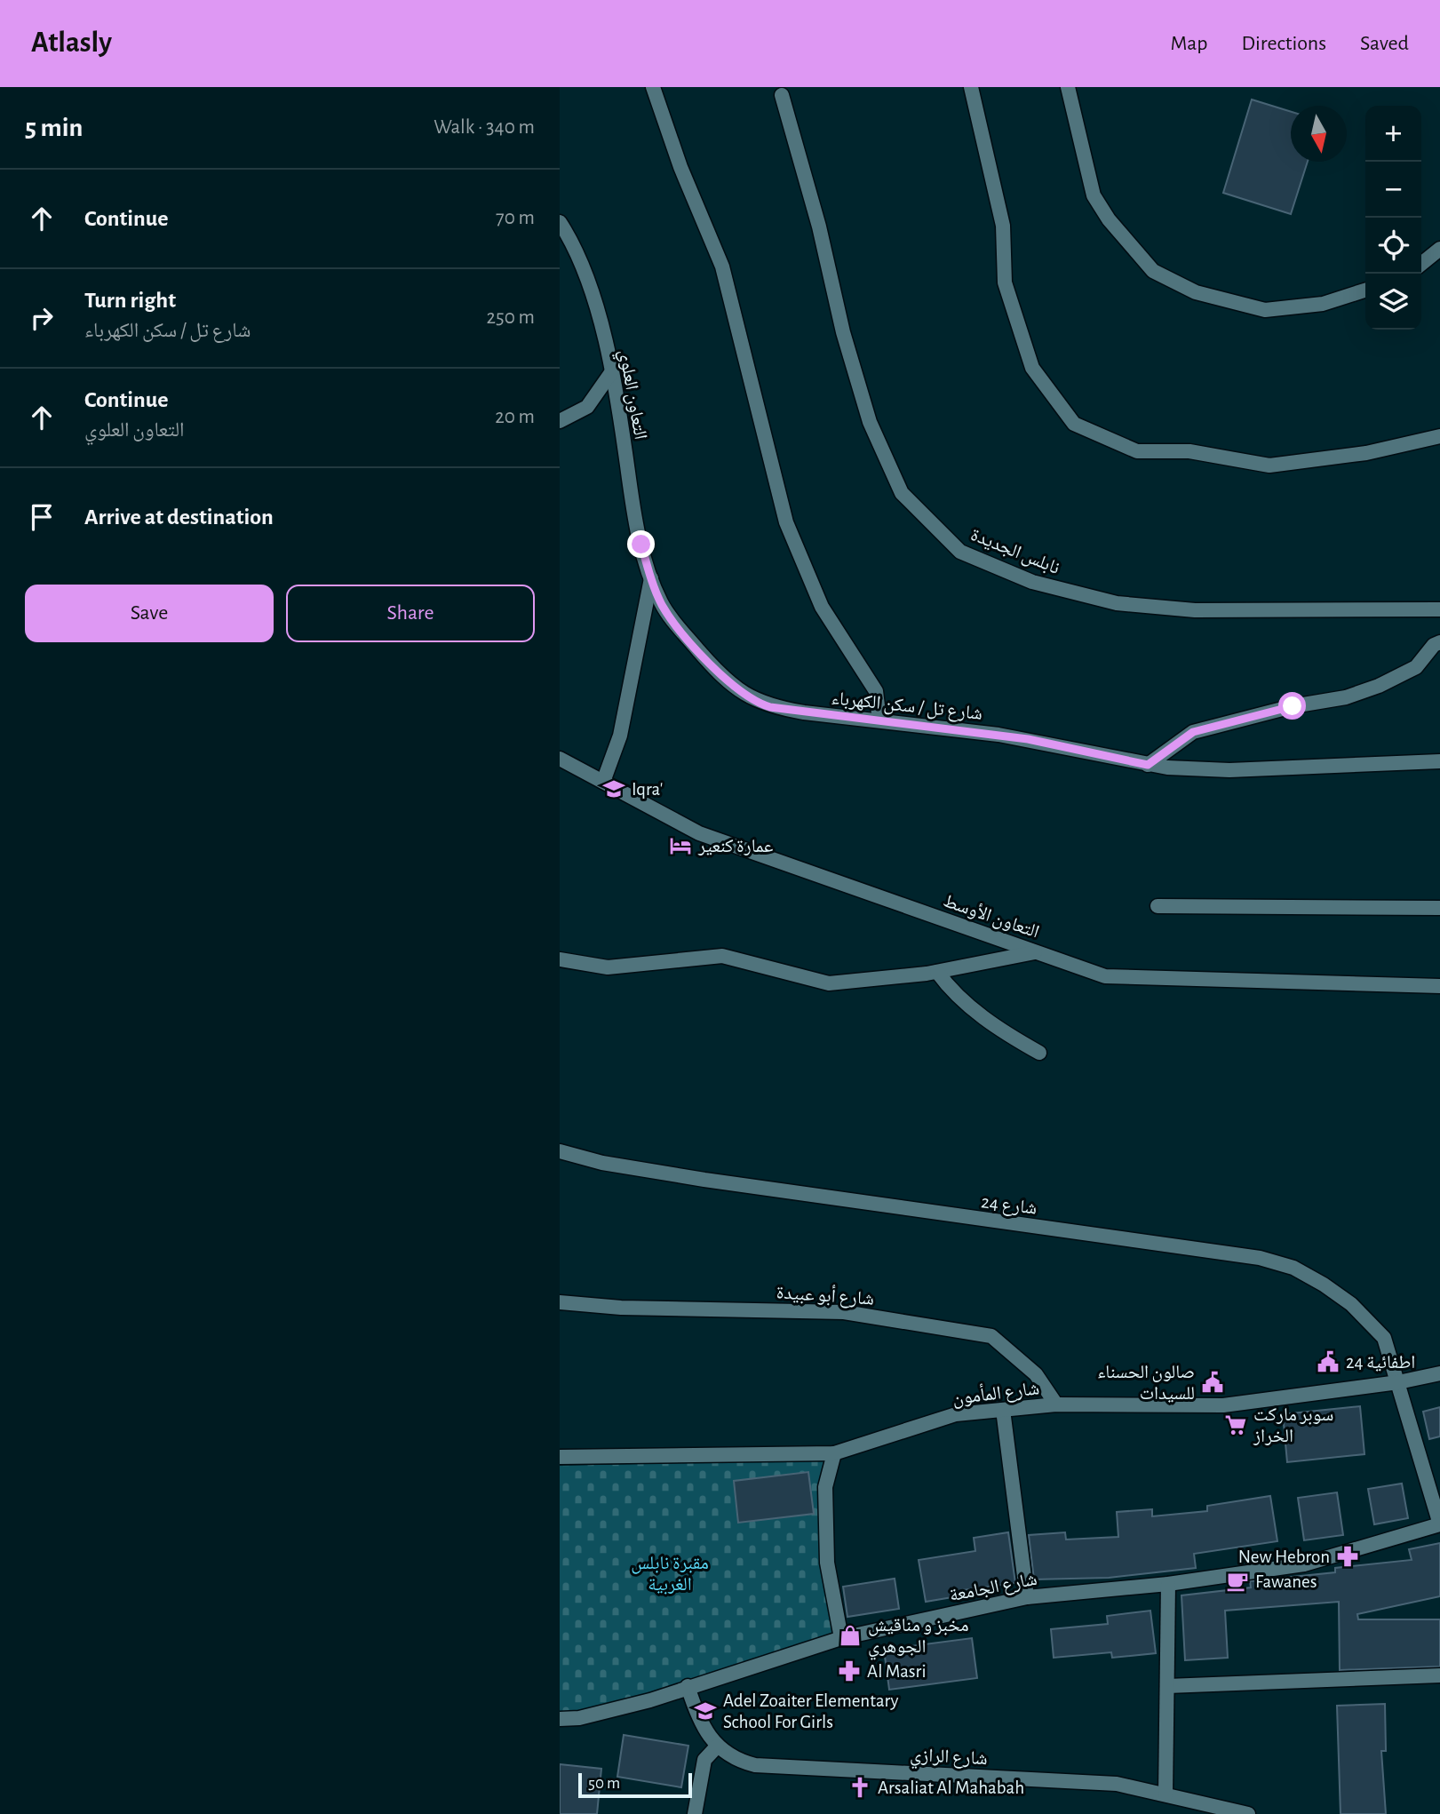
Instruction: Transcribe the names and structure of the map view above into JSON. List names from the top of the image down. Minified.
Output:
{"streets":{"street":["التعاون العلوي","نابلس الجديدة","شارع تل / سكن الكهرباء","التعاون الأوسط","شارع 24","شارع أبو عبيدة","شارع المأمون","شارع الجامعة","شارع الرازي"]},"crossings":[["التعاون العلوي","شارع تل / سكن الكهرباء"],["شارع 24","شارع المأمون"],["شارع 24","شارع الجامعة"],["شارع أبو عبيدة","شارع المأمون"],["شارع الجامعة","شارع الرازي"]],"parks":["مقبرة نابلس الغربية"],"places":{"school or university":["Iqra'","Adel Zoaiter Elementary School For Girls"],"hotel":["عمارة كنعير"],"public building":["اطفائية 24","صالون الحسناء للسيدات"],"supermarket":["سوبر ماركت الخراز"],"pharmacy":["New Hebron","Al Masri"],"cafe":["Fawanes"],"shop":["مخبز و مناقيش الجوهري"],"church":["Arsaliat Al Mahabah"]},"scale_bar":"50 m","north":"bottom","page":{"header":"Atlasly","nav":["Map","Directions","Saved"],"heading":["5 min","Walk · 340 m"],"map_buttons":["+","−"],"list":[["Continue","70 m"],["Turn right","شارع تل / سكن الكهرباء","250 m"],["Continue","التعاون العلوي","20 m"],"Arrive at destination"],"buttons":["Save","Share"],"scale":"50 m"}}
